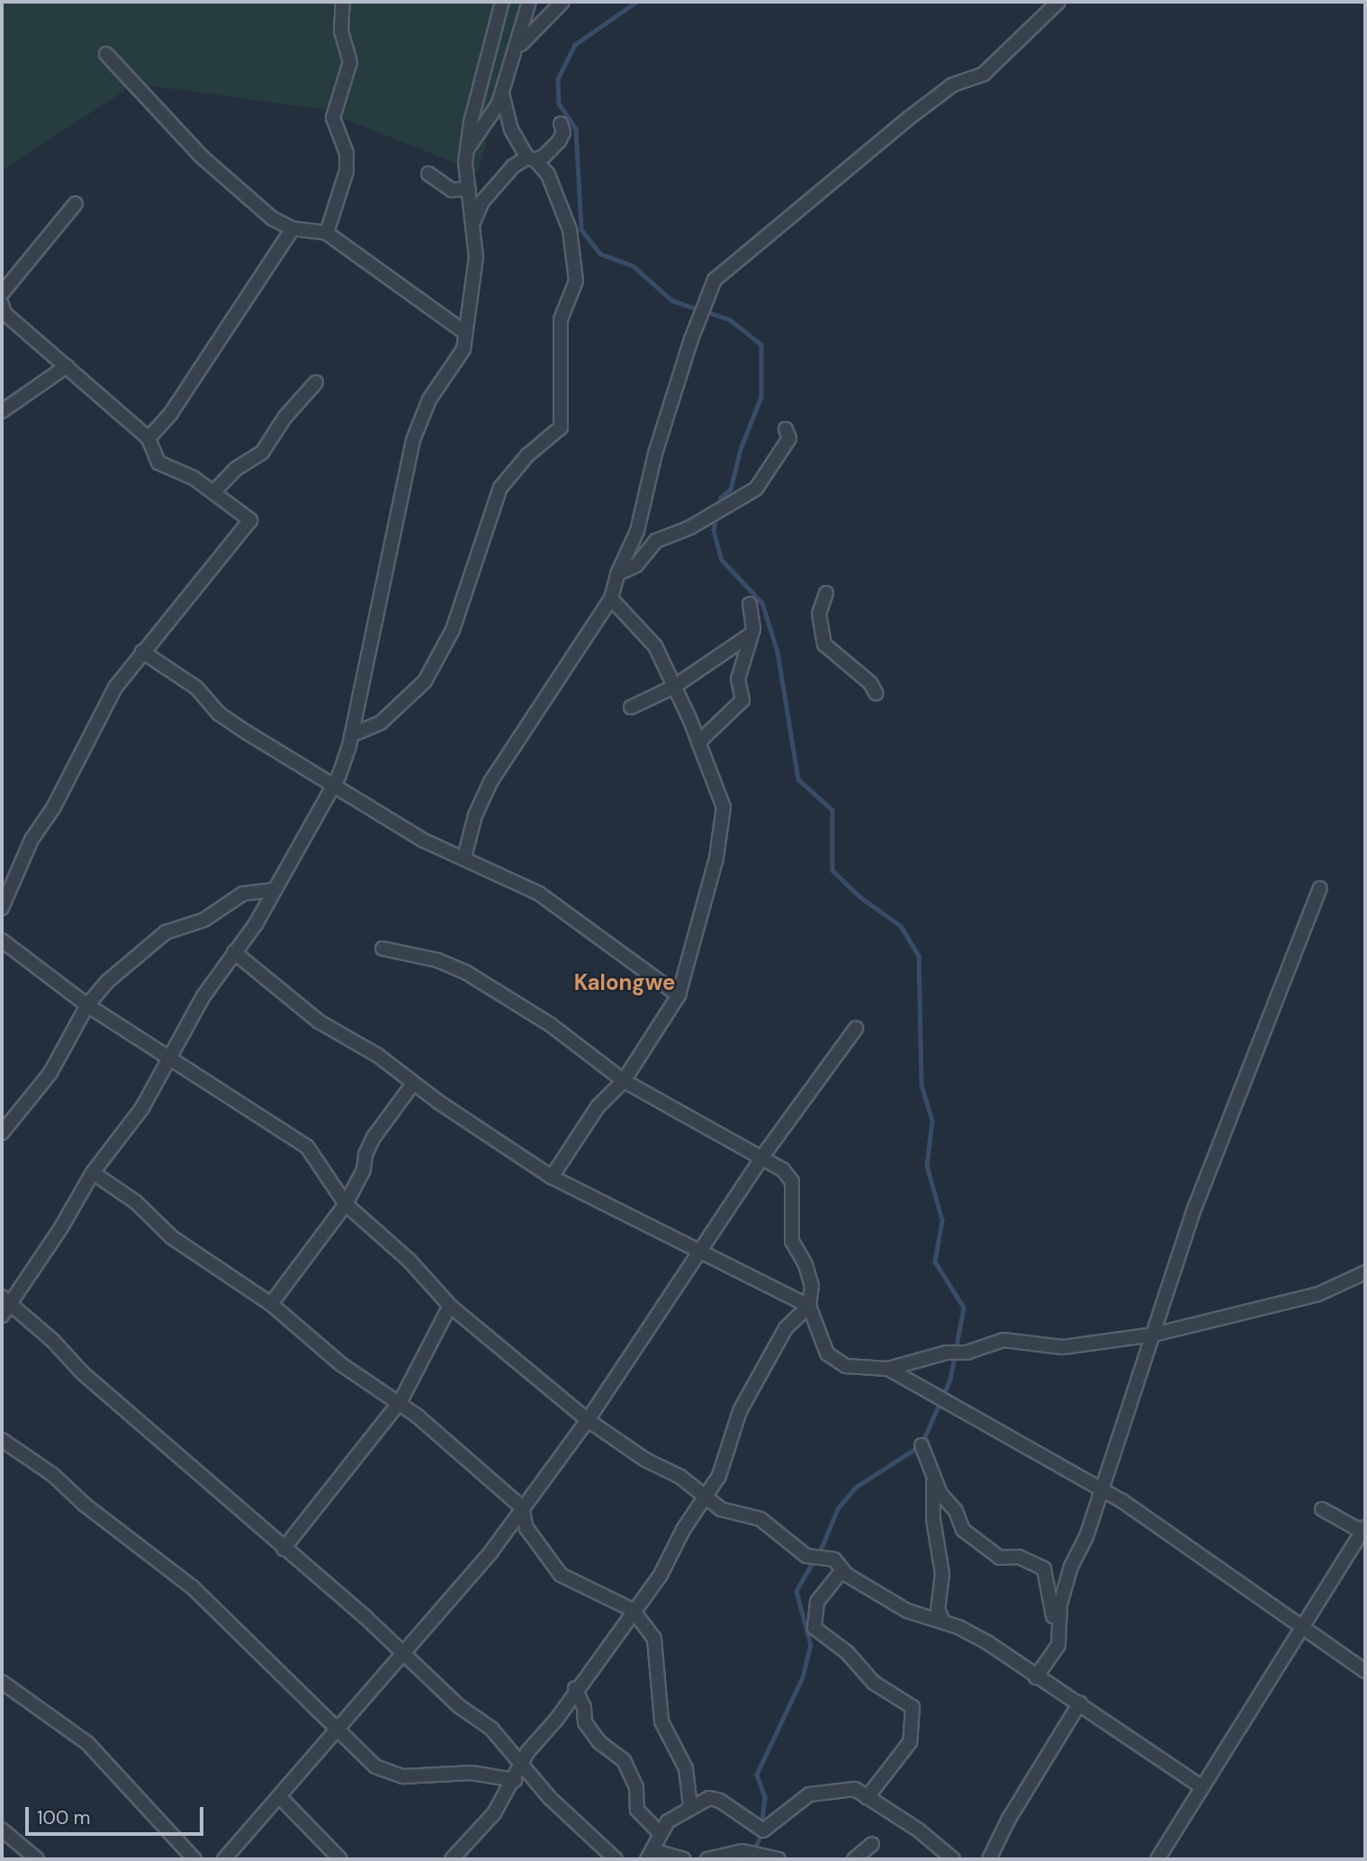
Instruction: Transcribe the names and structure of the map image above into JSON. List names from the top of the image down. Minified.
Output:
{"districts":["Kalongwe"],"scale_bar":"100 m"}
